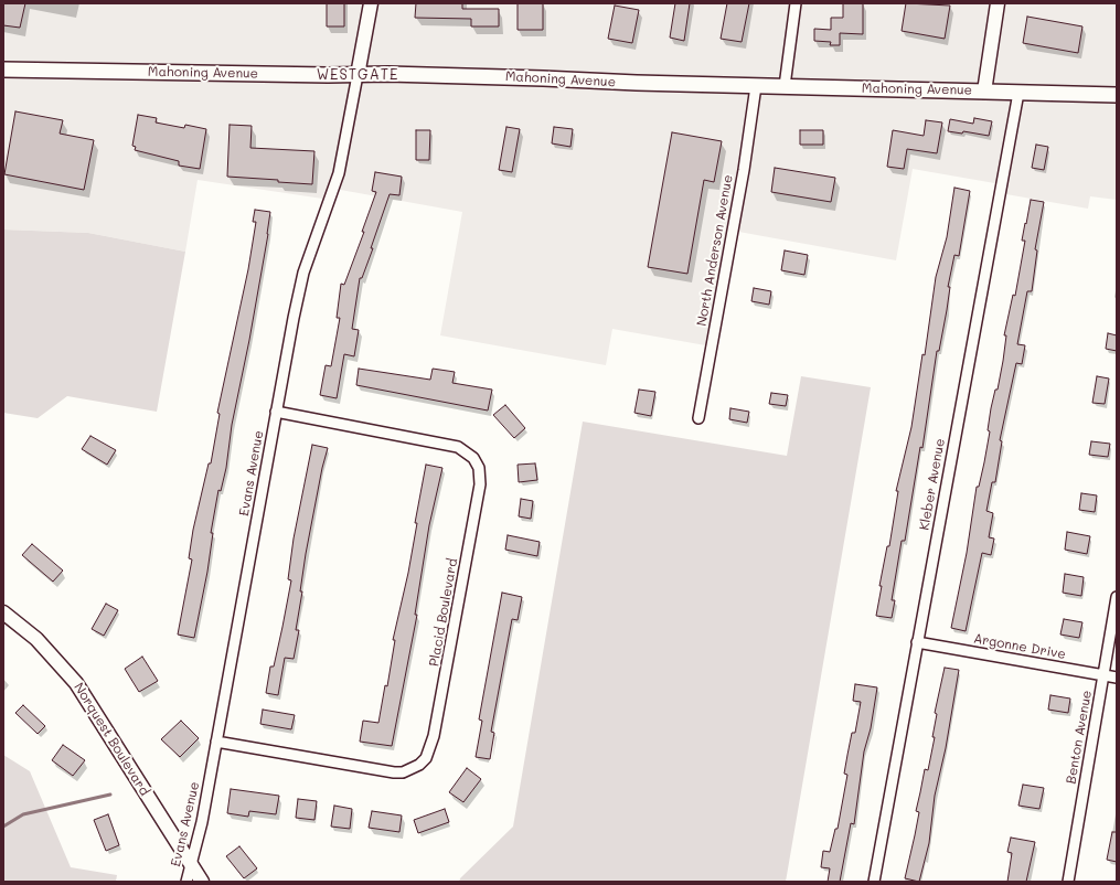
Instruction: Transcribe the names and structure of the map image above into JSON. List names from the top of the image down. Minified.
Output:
{"streets":{"main road":["Mahoning Avenue"],"street":["North Anderson Avenue","Evans Avenue","Kleber Avenue","Placid Boulevard","Argonne Drive","Benton Avenue","Norquest Boulevard"]},"crossings":[["Mahoning Avenue","North Anderson Avenue"],["Mahoning Avenue","Evans Avenue"],["Mahoning Avenue","Kleber Avenue"],["Evans Avenue","Placid Boulevard"],["Evans Avenue","Norquest Boulevard"],["Kleber Avenue","Argonne Drive"],["Argonne Drive","Benton Avenue"]],"districts":["WESTGATE"]}
